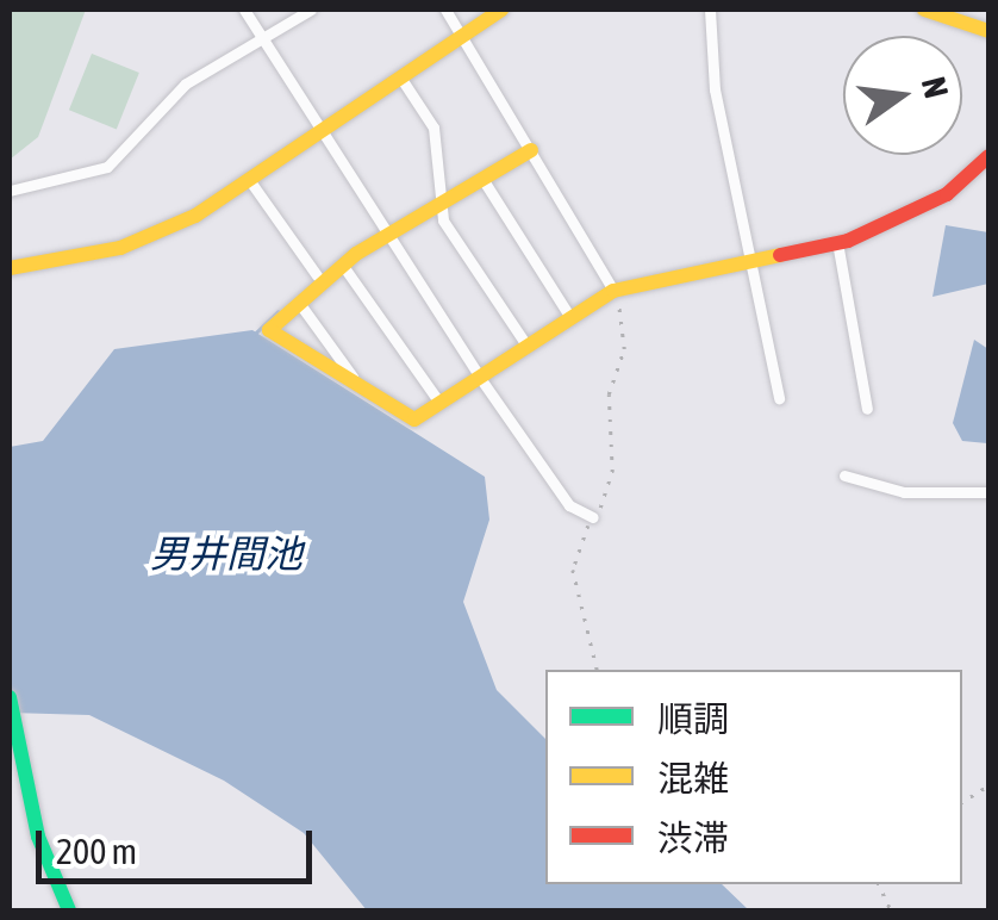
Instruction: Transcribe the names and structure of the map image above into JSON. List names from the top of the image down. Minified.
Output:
{"water":["男井間池"],"legend":["順調","混雑","渋滞"],"scale_bar":"200 m","north":"right"}
